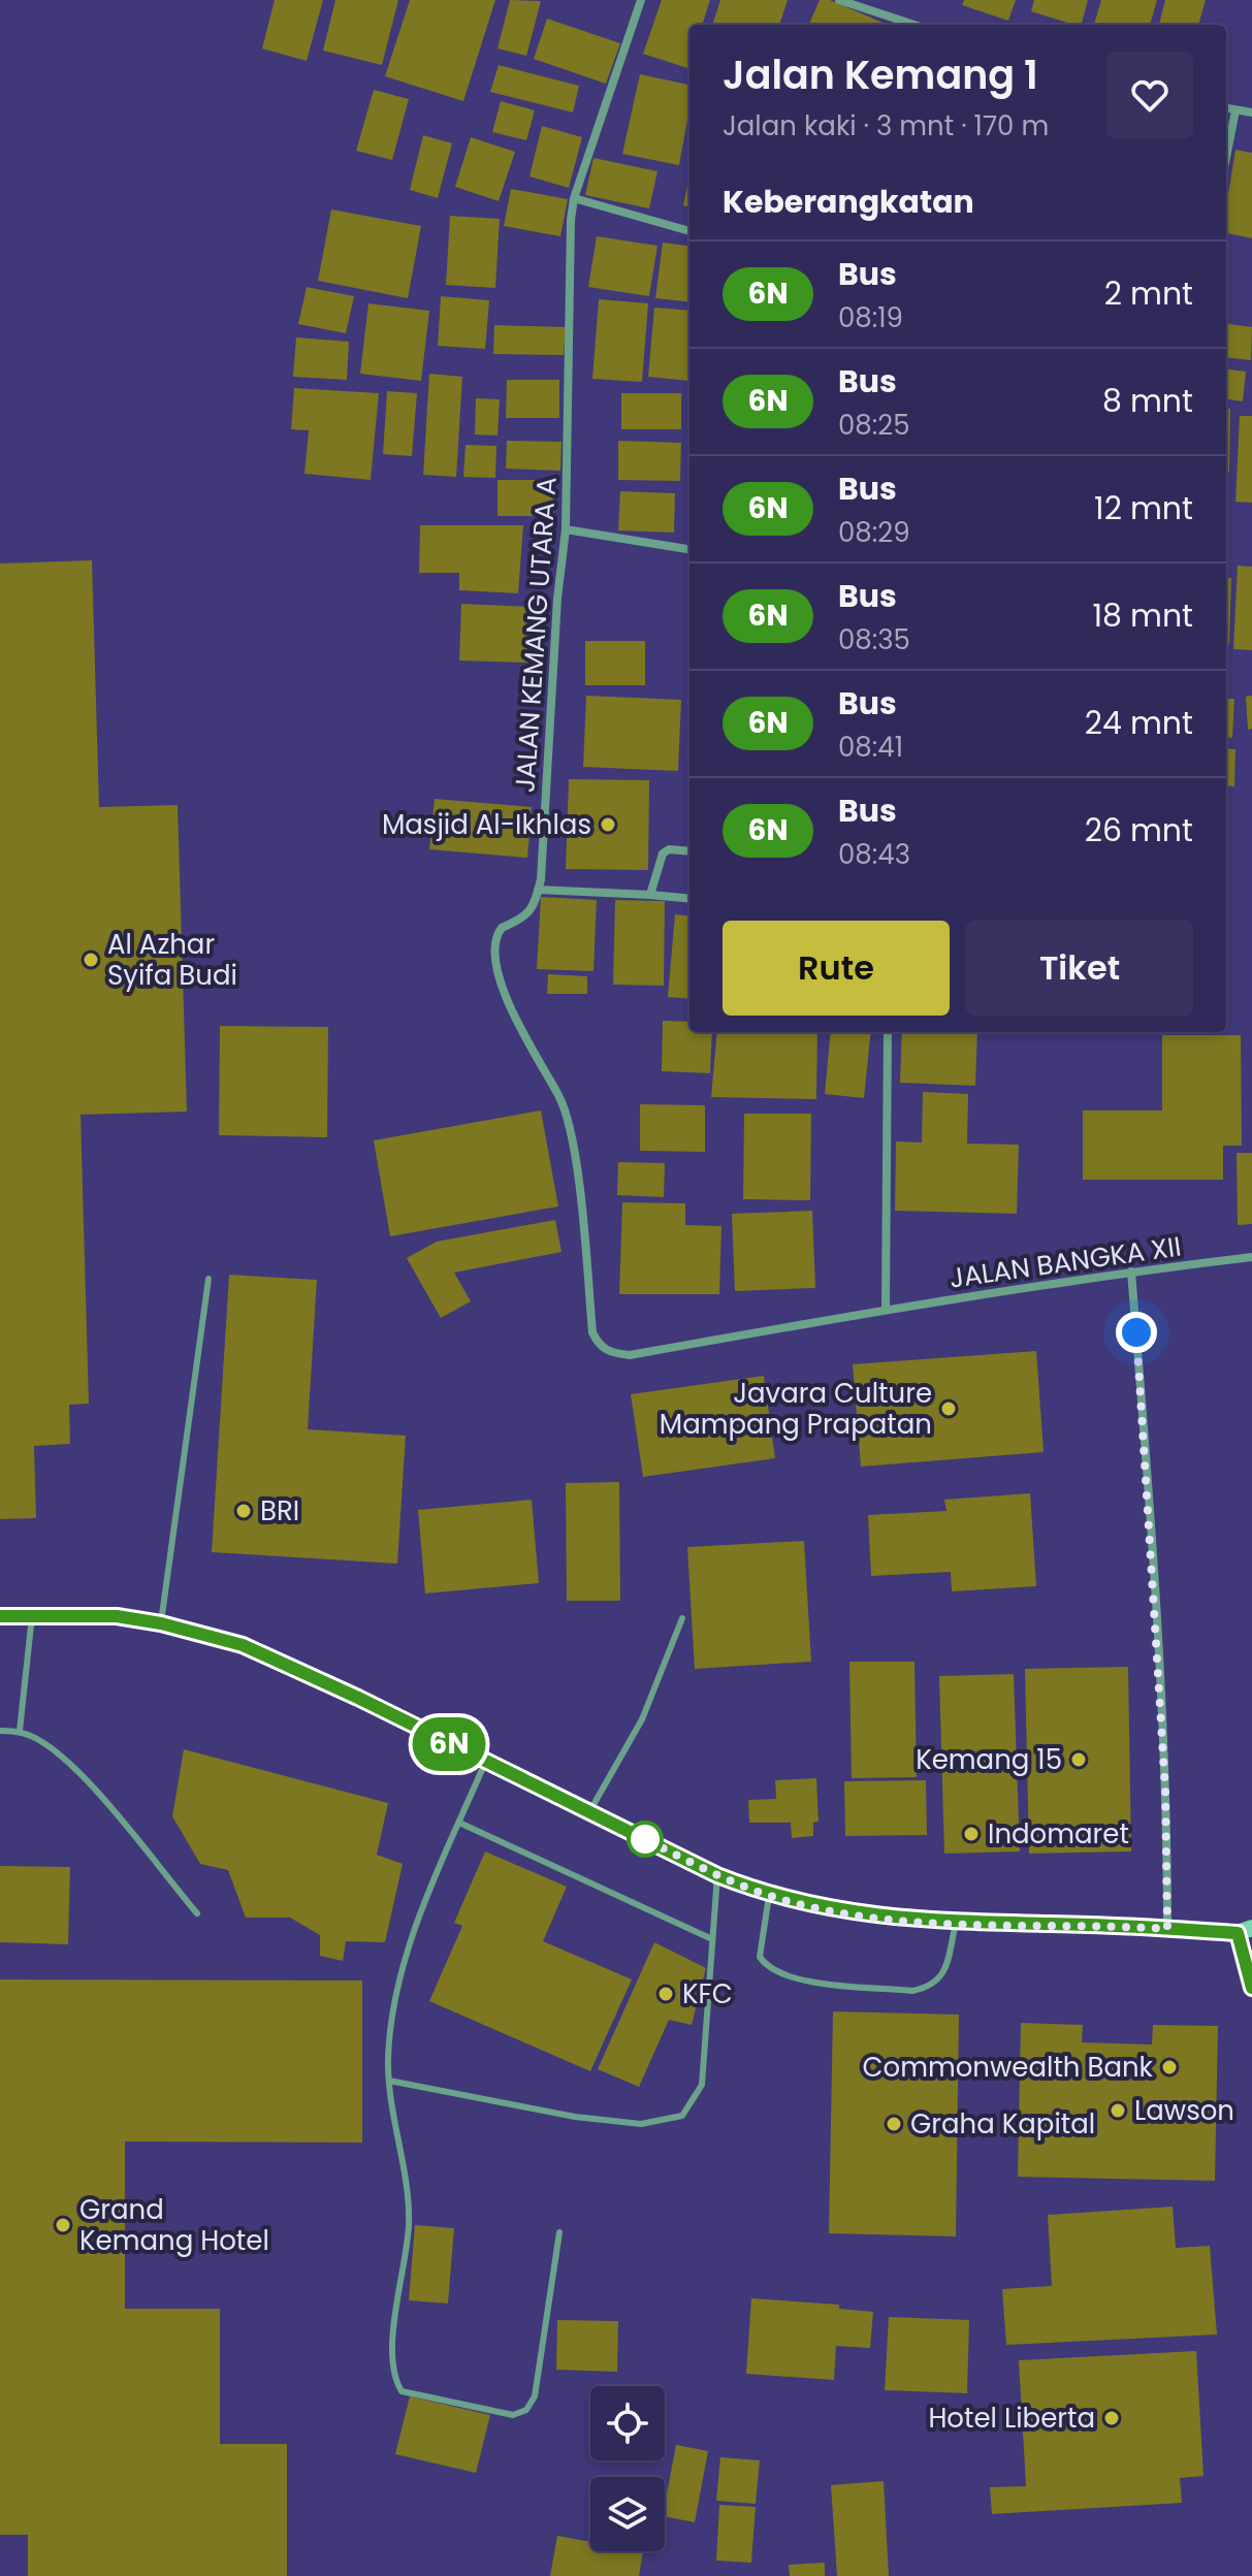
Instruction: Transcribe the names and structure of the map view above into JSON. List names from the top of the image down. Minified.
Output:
{"streets":{"street":["JALAN KEMANG UTARA A","JALAN BANGKA XII"]},"crossings":[["JALAN KEMANG UTARA A","JALAN BANGKA XII"]],"places":["Masjid Al-Ikhlas","Al Azhar Syifa Budi","Javara Culture Mampang Prapatan","BRI","Kemang 15","Indomaret","KFC","Commonwealth Bank","Lawson","Graha Kapital","Grand Kemang Hotel","Hotel Liberta"],"lines":["bus line 6N"],"page":{"on_map":"6N","heading":[["Jalan Kemang 1","Jalan kaki · 3 mnt · 170 m"],"Keberangkatan"],"list":[{"mark":"6N","name":"Bus","note":"08:19","value":"2 mnt"},{"mark":"6N","name":"Bus","note":"08:25","value":"8 mnt"},{"mark":"6N","name":"Bus","note":"08:29","value":"12 mnt"},{"mark":"6N","name":"Bus","note":"08:35","value":"18 mnt"},{"mark":"6N","name":"Bus","note":"08:41","value":"24 mnt"},{"mark":"6N","name":"Bus","note":"08:43","value":"26 mnt"}],"buttons":["Rute","Tiket"]}}
